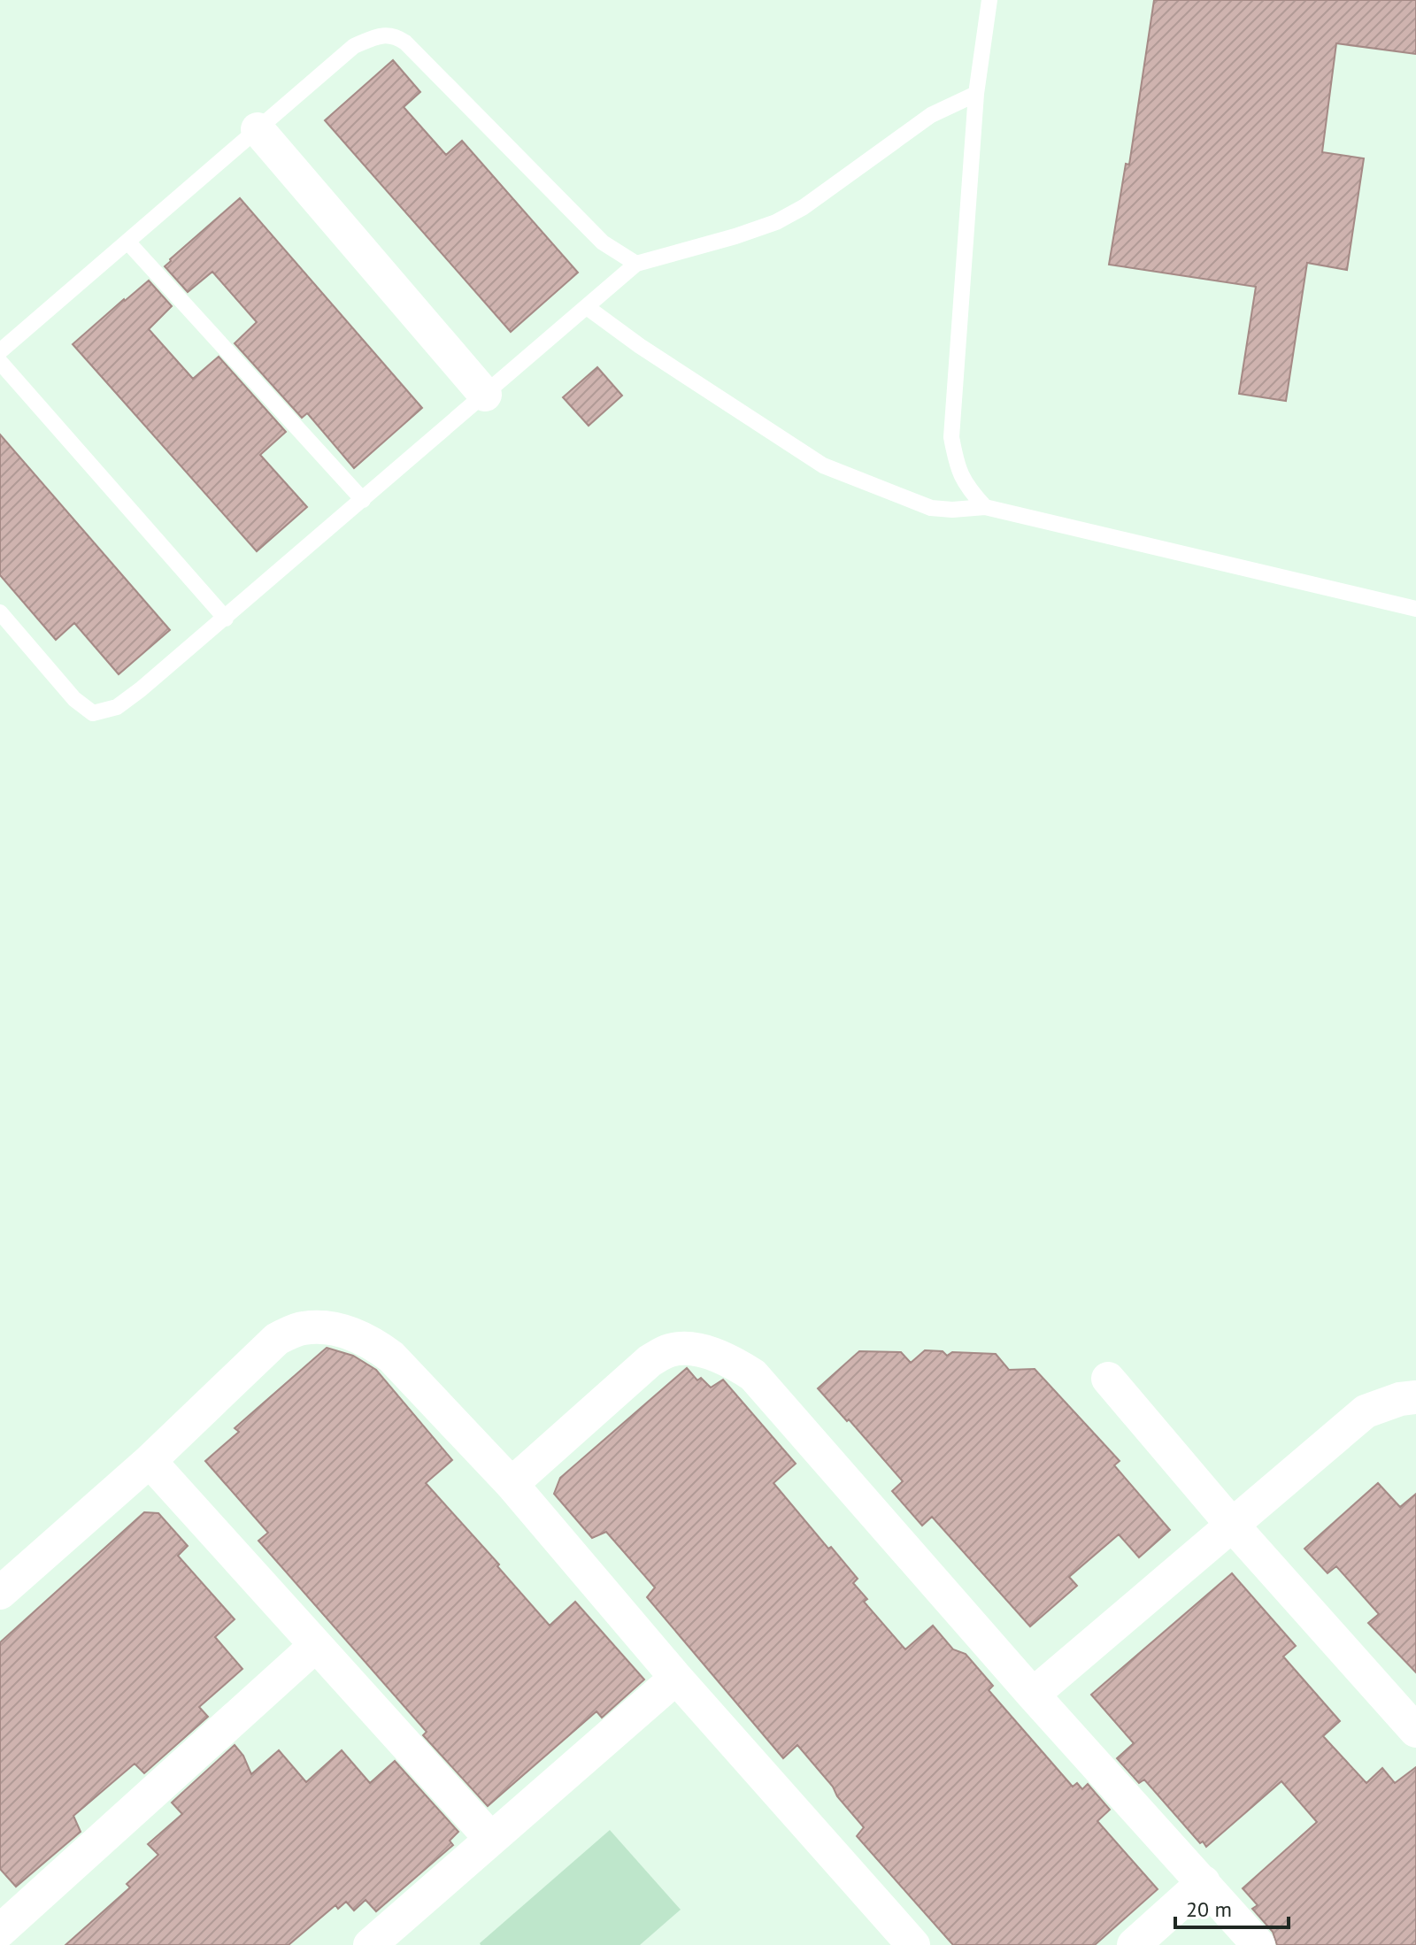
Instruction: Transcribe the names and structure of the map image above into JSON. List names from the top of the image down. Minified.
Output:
{"scale_bar":"20 m"}
